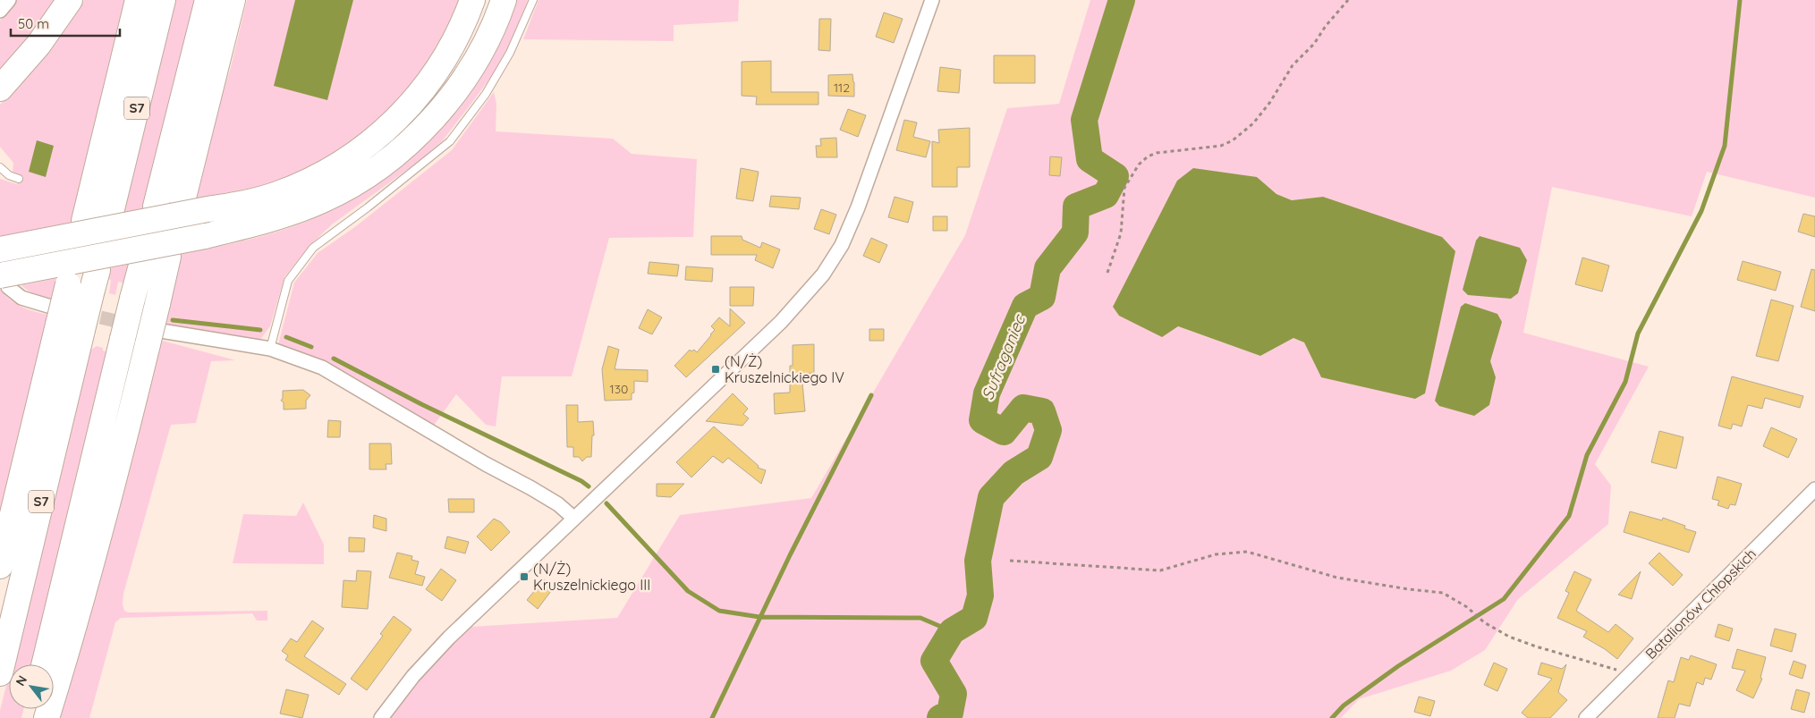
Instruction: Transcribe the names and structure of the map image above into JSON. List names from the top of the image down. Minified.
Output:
{"streets":{"highway":["S7"],"street":["Batalionów Chłopskich"]},"water":["Sufraganiec"],"places":{"transit":["(N/Ż) Kruszelnickiego IV","(N/Ż) Kruszelnickiego III"]},"house_numbers":["112","130"],"scale_bar":"50 m","north":"top left"}
